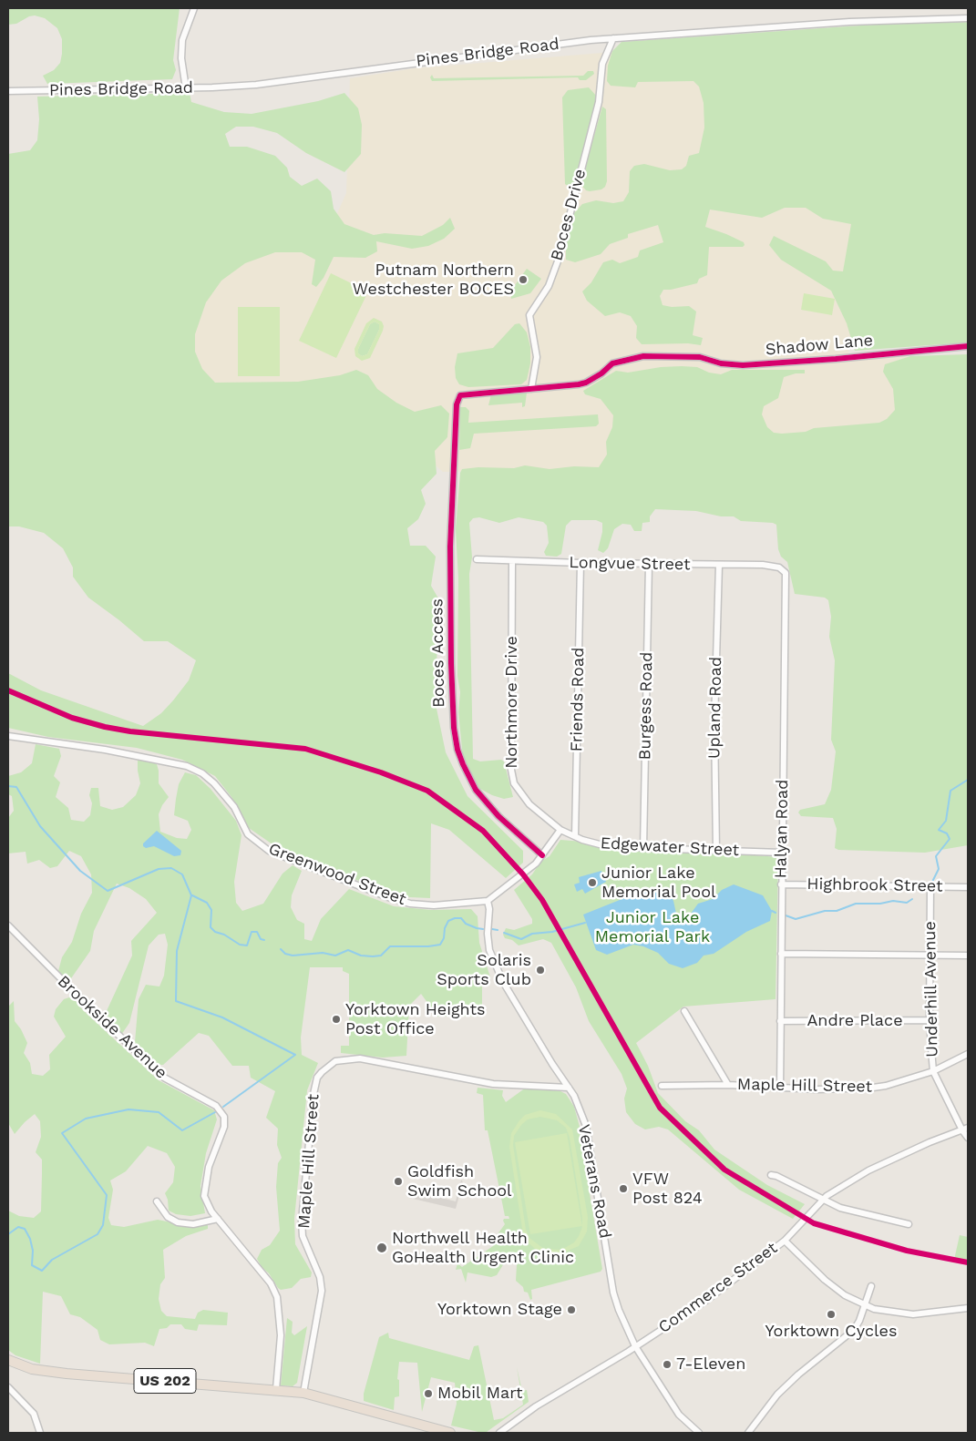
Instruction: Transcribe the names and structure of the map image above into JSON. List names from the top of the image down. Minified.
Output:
{"streets":{"highway":["US 202"],"street":["Pines Bridge Road","Boces Drive","Shadow Lane","Longvue Street","Boces Access","Friends Road","Northmore Drive","Burgess Road","Upland Road","Halyan Road","Edgewater Street","Greenwood Street","Highbrook Street","Underhill Avenue","Andre Place","Brookside Avenue","Maple Hill Street","Veterans Road","Commerce Street"]},"crossings":[["Pines Bridge Road","Boces Drive"],["Boces Drive","Shadow Lane"],["Boces Drive","Boces Access"],["Shadow Lane","Boces Access"],["Longvue Street","Friends Road"],["Longvue Street","Northmore Drive"],["Longvue Street","Burgess Road"],["Longvue Street","Upland Road"],["Longvue Street","Halyan Road"],["Friends Road","Edgewater Street"],["Northmore Drive","Edgewater Street"],["Burgess Road","Edgewater Street"],["Upland Road","Edgewater Street"],["Halyan Road","Edgewater Street"],["Halyan Road","Highbrook Street"],["Halyan Road","Andre Place"],["Halyan Road","Maple Hill Street"],["Greenwood Street","Veterans Road"],["Highbrook Street","Underhill Avenue"],["Underhill Avenue","Andre Place"],["Underhill Avenue","Maple Hill Street"],["Brookside Avenue","US 202"],["Maple Hill Street","Veterans Road"],["Maple Hill Street","US 202"],["Veterans Road","Commerce Street"]],"parks":["Junior Lake Memorial Park"],"places":["Putnam Northern Westchester BOCES","Junior Lake Memorial Pool","Solaris Sports Club","Yorktown Heights Post Office","Goldfish Swim School","VFW Post 824","Northwell Health GoHealth Urgent Clinic","Yorktown Stage","Yorktown Cycles","7-Eleven","Mobil Mart"]}
